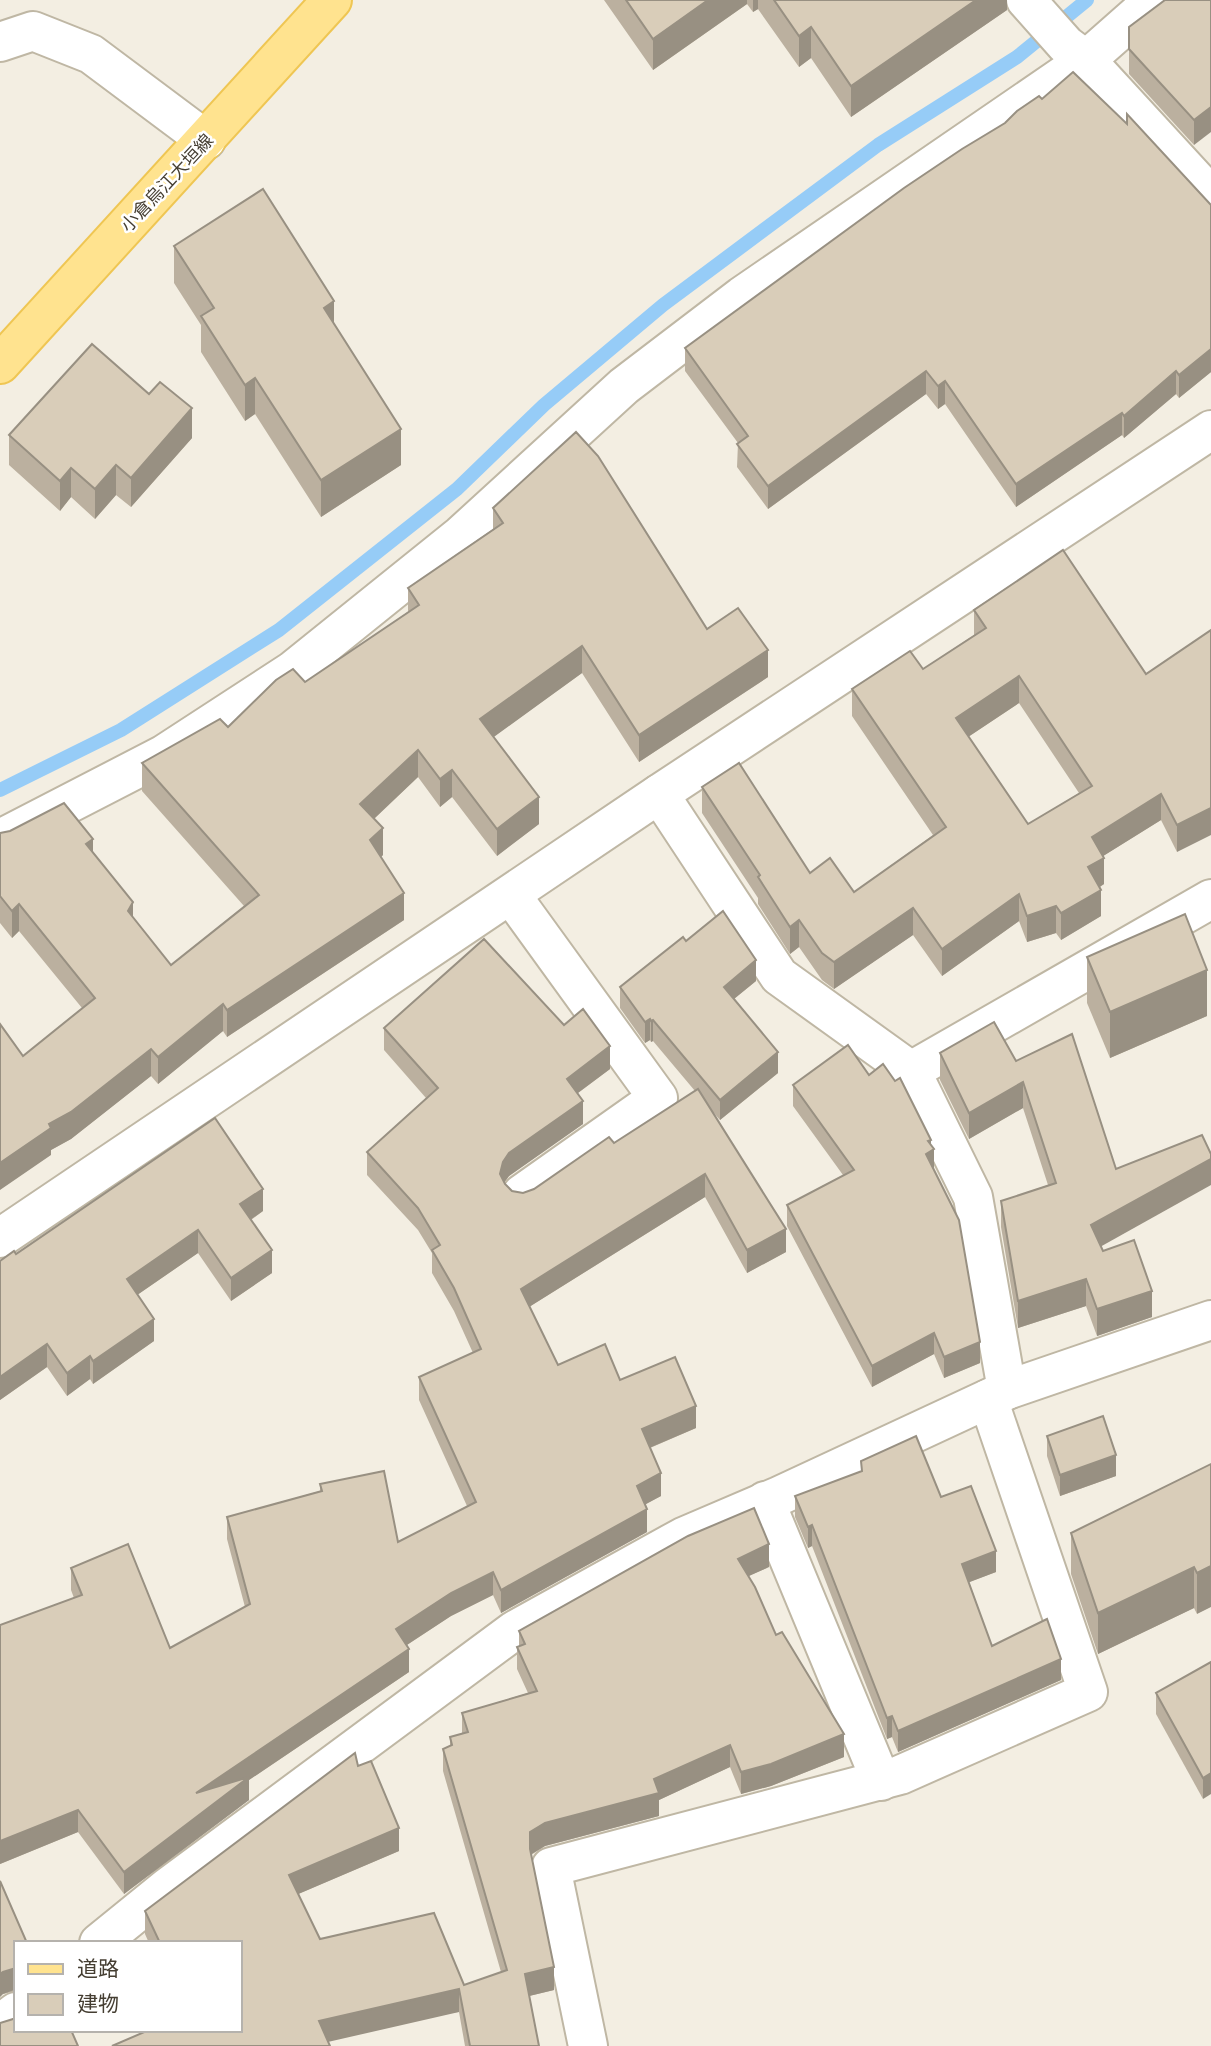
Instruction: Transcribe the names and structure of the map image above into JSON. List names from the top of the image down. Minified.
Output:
{"streets":{"main road":["小倉烏江大垣線"]},"legend":["道路","建物"]}
